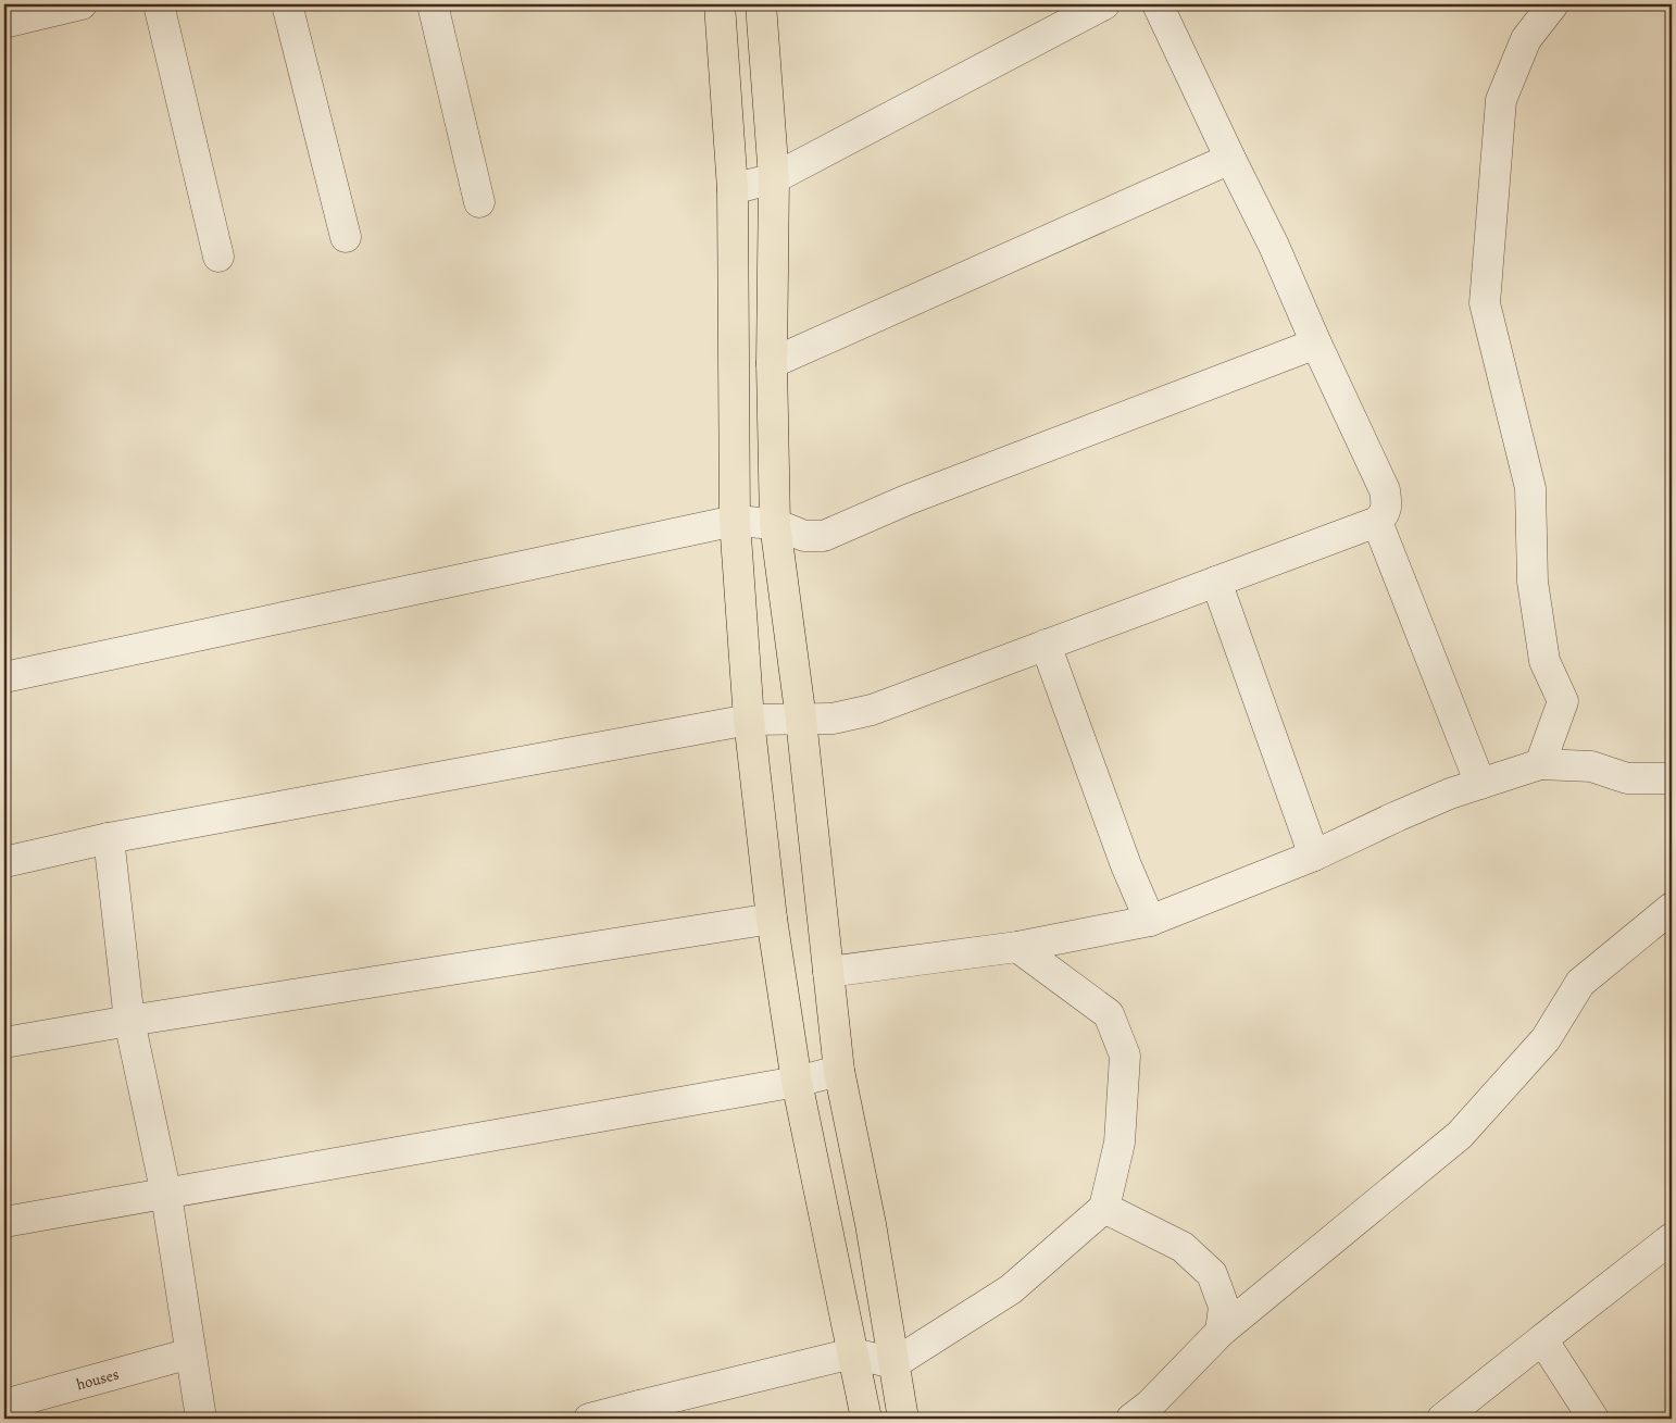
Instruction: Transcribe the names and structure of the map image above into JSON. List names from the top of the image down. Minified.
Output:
{"streets":{"street":["houses"]}}
